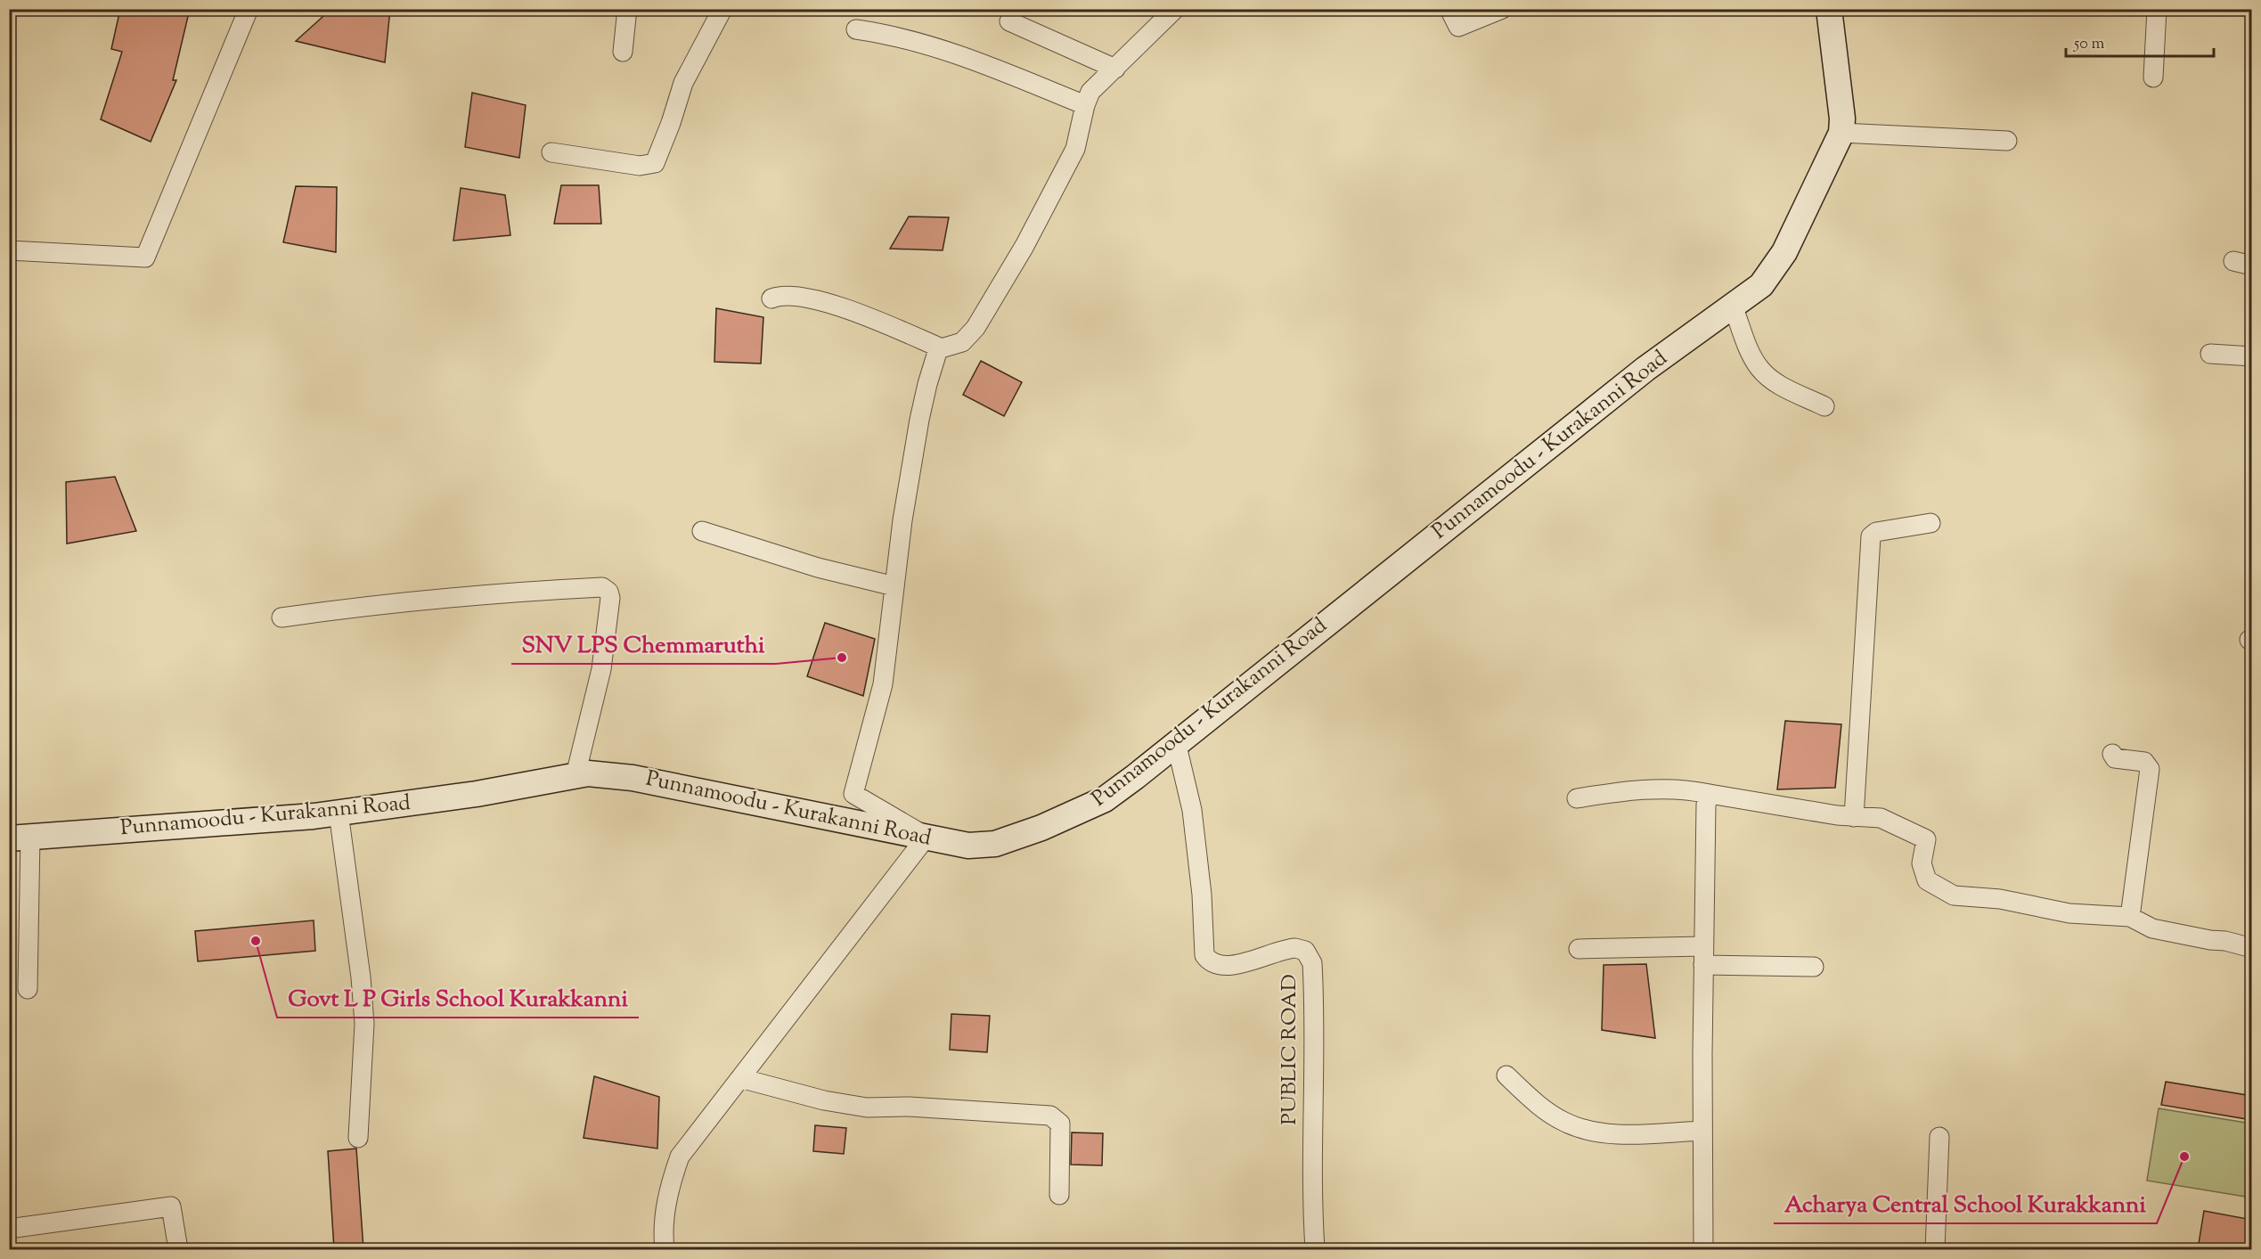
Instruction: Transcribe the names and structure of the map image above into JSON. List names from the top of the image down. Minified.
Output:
{"streets":{"main road":["Punnamoodu - Kurakanni Road"],"street":["PUBLIC ROAD"]},"crossings":[["Punnamoodu - Kurakanni Road","PUBLIC ROAD"]],"places":["SNV LPS Chemmaruthi","Govt L P Girls School Kurakkanni","Acharya Central School Kurakkanni"],"scale_bar":"50 m"}
